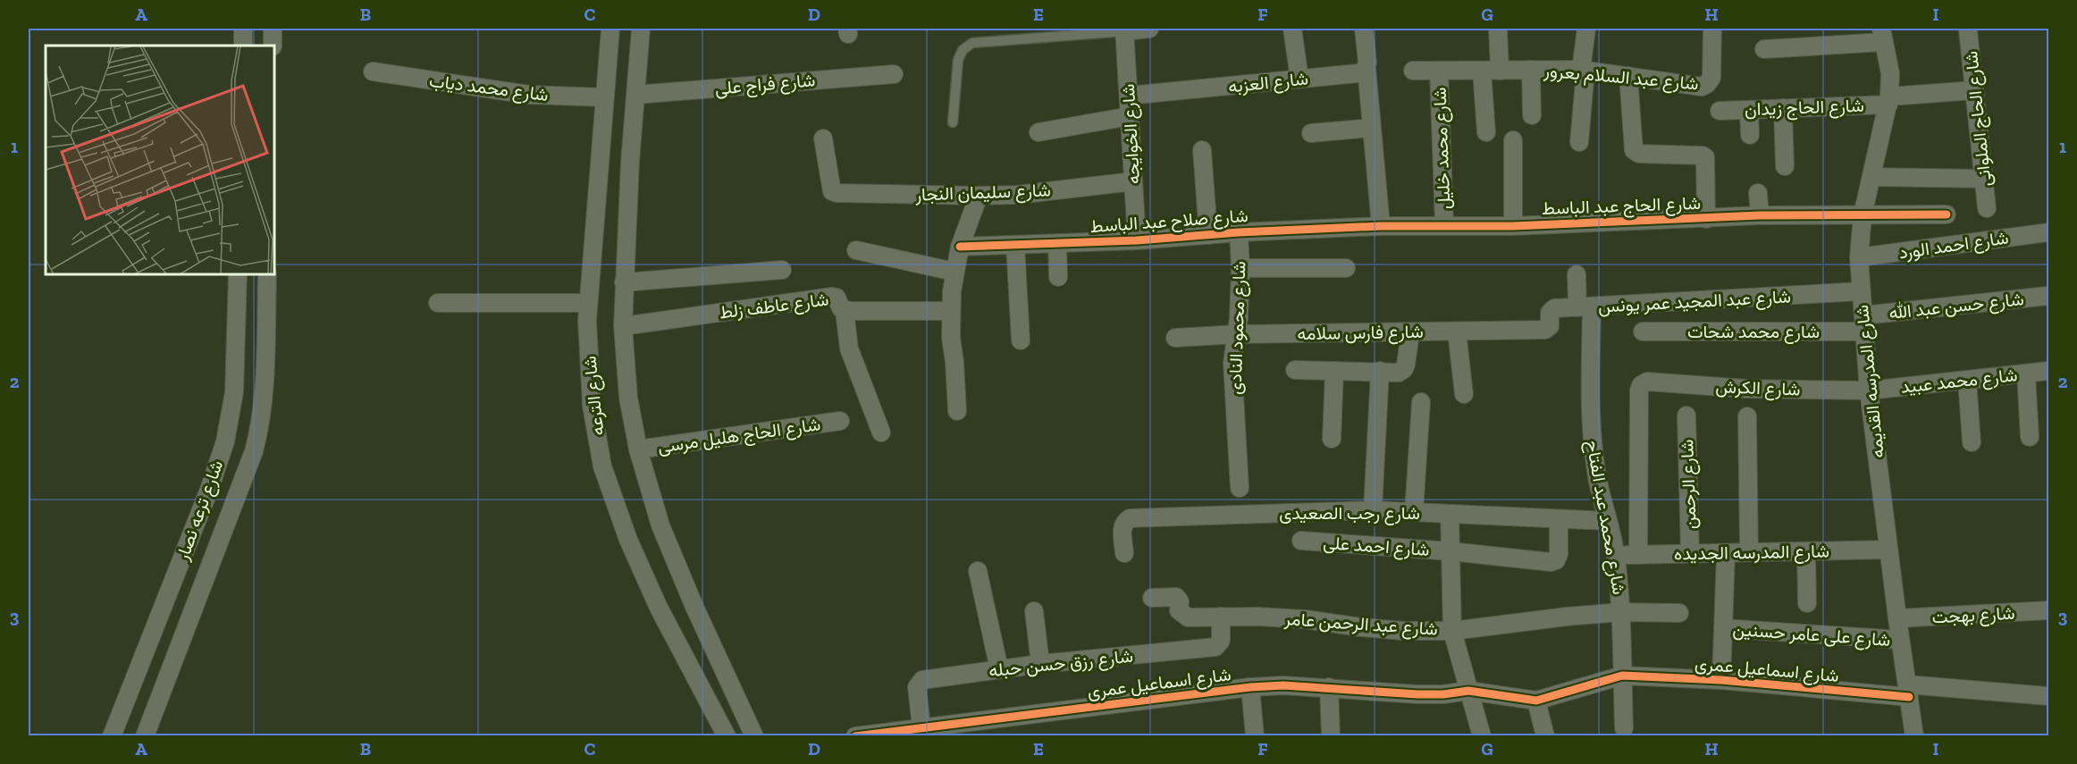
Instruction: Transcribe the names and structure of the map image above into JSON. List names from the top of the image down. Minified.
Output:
{"streets":{"street":["شارع عبد السلام بعرور","شارع العزبه","شارع فراج على","شارع محمد دياب","شارع الحاج زيدان","شارع الحاج الملوانى","شارع الخوايجه","شارع محمد خليل","شارع سليمان النجار","شارع الحاج عبد الباسط","شارع صلاح عبد الباسط","شارع احمد الورد","شارع عبد المجيد عمر يونس","شارع عاطف زلط","شارع حسن عبد الله","شارع محمود النادى","شارع محمد شحات","شارع فارس سلامه","شارع محمد عبيد","شارع المدرسه القديمه","شارع الكرش","شارع الترعه","شارع الحاج هليل مرسى","شارع الرحمن","شارع ترعه نصار","شارع رجب الصعيدى","شارع محمد عبد الفتاح","شارع احمد على","شارع المدرسه الجديده","شارع بهجت","شارع عبد الرحمن عامر","شارع على عامر حسنين","شارع رزق حسن حبله","شارع اسماعيل عمرى"]},"crossings":[["شارع عبد السلام بعرور","شارع محمد خليل"],["شارع العزبه","شارع الخوايجه"],["شارع فراج على","شارع الترعه"],["شارع محمد دياب","شارع الترعه"],["شارع الحاج زيدان","شارع الحاج الملوانى"],["شارع الحاج زيدان","شارع المدرسه القديمه"],["شارع الخوايجه","شارع سليمان النجار"],["شارع الخوايجه","شارع صلاح عبد الباسط"],["شارع محمد خليل","شارع الحاج عبد الباسط"],["شارع الحاج عبد الباسط","شارع صلاح عبد الباسط"],["شارع الحاج عبد الباسط","شارع المدرسه القديمه"],["شارع صلاح عبد الباسط","شارع محمود النادى"],["شارع احمد الورد","شارع المدرسه القديمه"],["شارع عبد المجيد عمر يونس","شارع فارس سلامه"],["شارع عبد المجيد عمر يونس","شارع المدرسه القديمه"],["شارع عبد المجيد عمر يونس","شارع محمد عبد الفتاح"],["شارع عاطف زلط","شارع الترعه"],["شارع حسن عبد الله","شارع محمد شحات"],["شارع حسن عبد الله","شارع المدرسه القديمه"],["شارع محمود النادى","شارع فارس سلامه"],["شارع محمد شحات","شارع المدرسه القديمه"],["شارع محمد عبيد","شارع المدرسه القديمه"],["شارع محمد عبيد","شارع الكرش"],["شارع المدرسه القديمه","شارع الكرش"],["شارع المدرسه القديمه","شارع المدرسه الجديده"],["شارع المدرسه القديمه","شارع بهجت"],["شارع المدرسه القديمه","شارع على عامر حسنين"],["شارع المدرسه القديمه","شارع اسماعيل عمرى"],["شارع الكرش","شارع محمد عبد الفتاح"],["شارع الترعه","شارع الحاج هليل مرسى"],["شارع الرحمن","شارع المدرسه الجديده"],["شارع رجب الصعيدى","شارع محمد عبد الفتاح"],["شارع رجب الصعيدى","شارع احمد على"],["شارع محمد عبد الفتاح","شارع المدرسه الجديده"],["شارع محمد عبد الفتاح","شارع عبد الرحمن عامر"],["شارع محمد عبد الفتاح","شارع اسماعيل عمرى"],["شارع عبد الرحمن عامر","شارع رزق حسن حبله"],["شارع رزق حسن حبله","شارع اسماعيل عمرى"]],"grid":{"columns":["A","B","C","D","E","F","G","H","I"],"rows":["1","2","3"]}}
